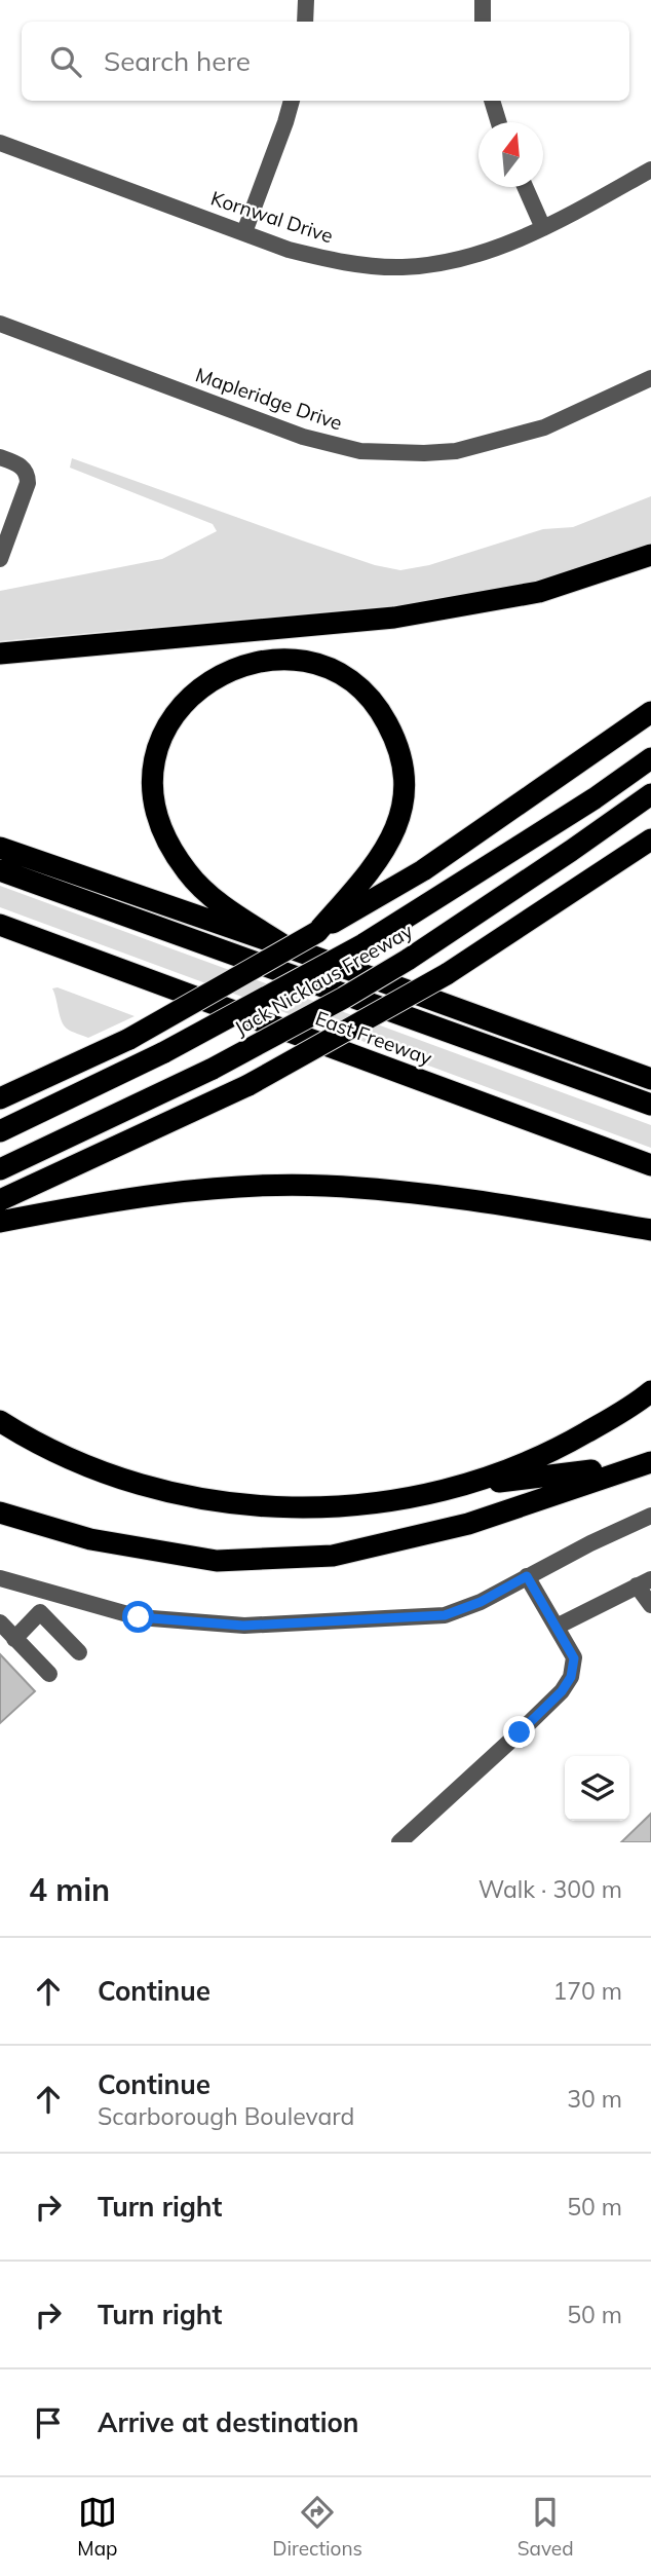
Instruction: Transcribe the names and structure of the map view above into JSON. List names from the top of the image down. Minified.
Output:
{"streets":{"highway":["Jack Nicklaus Freeway","East Freeway"],"street":["Kornwal Drive","Mapleridge Drive"]},"north":"top","page":{"search":"Search here","heading":["4 min","Walk · 300 m"],"list":[["Continue","170 m"],["Continue","Scarborough Boulevard","30 m"],["Turn right","50 m"],["Turn right","50 m"],"Arrive at destination"],"nav":["Map","Directions","Saved"]}}
